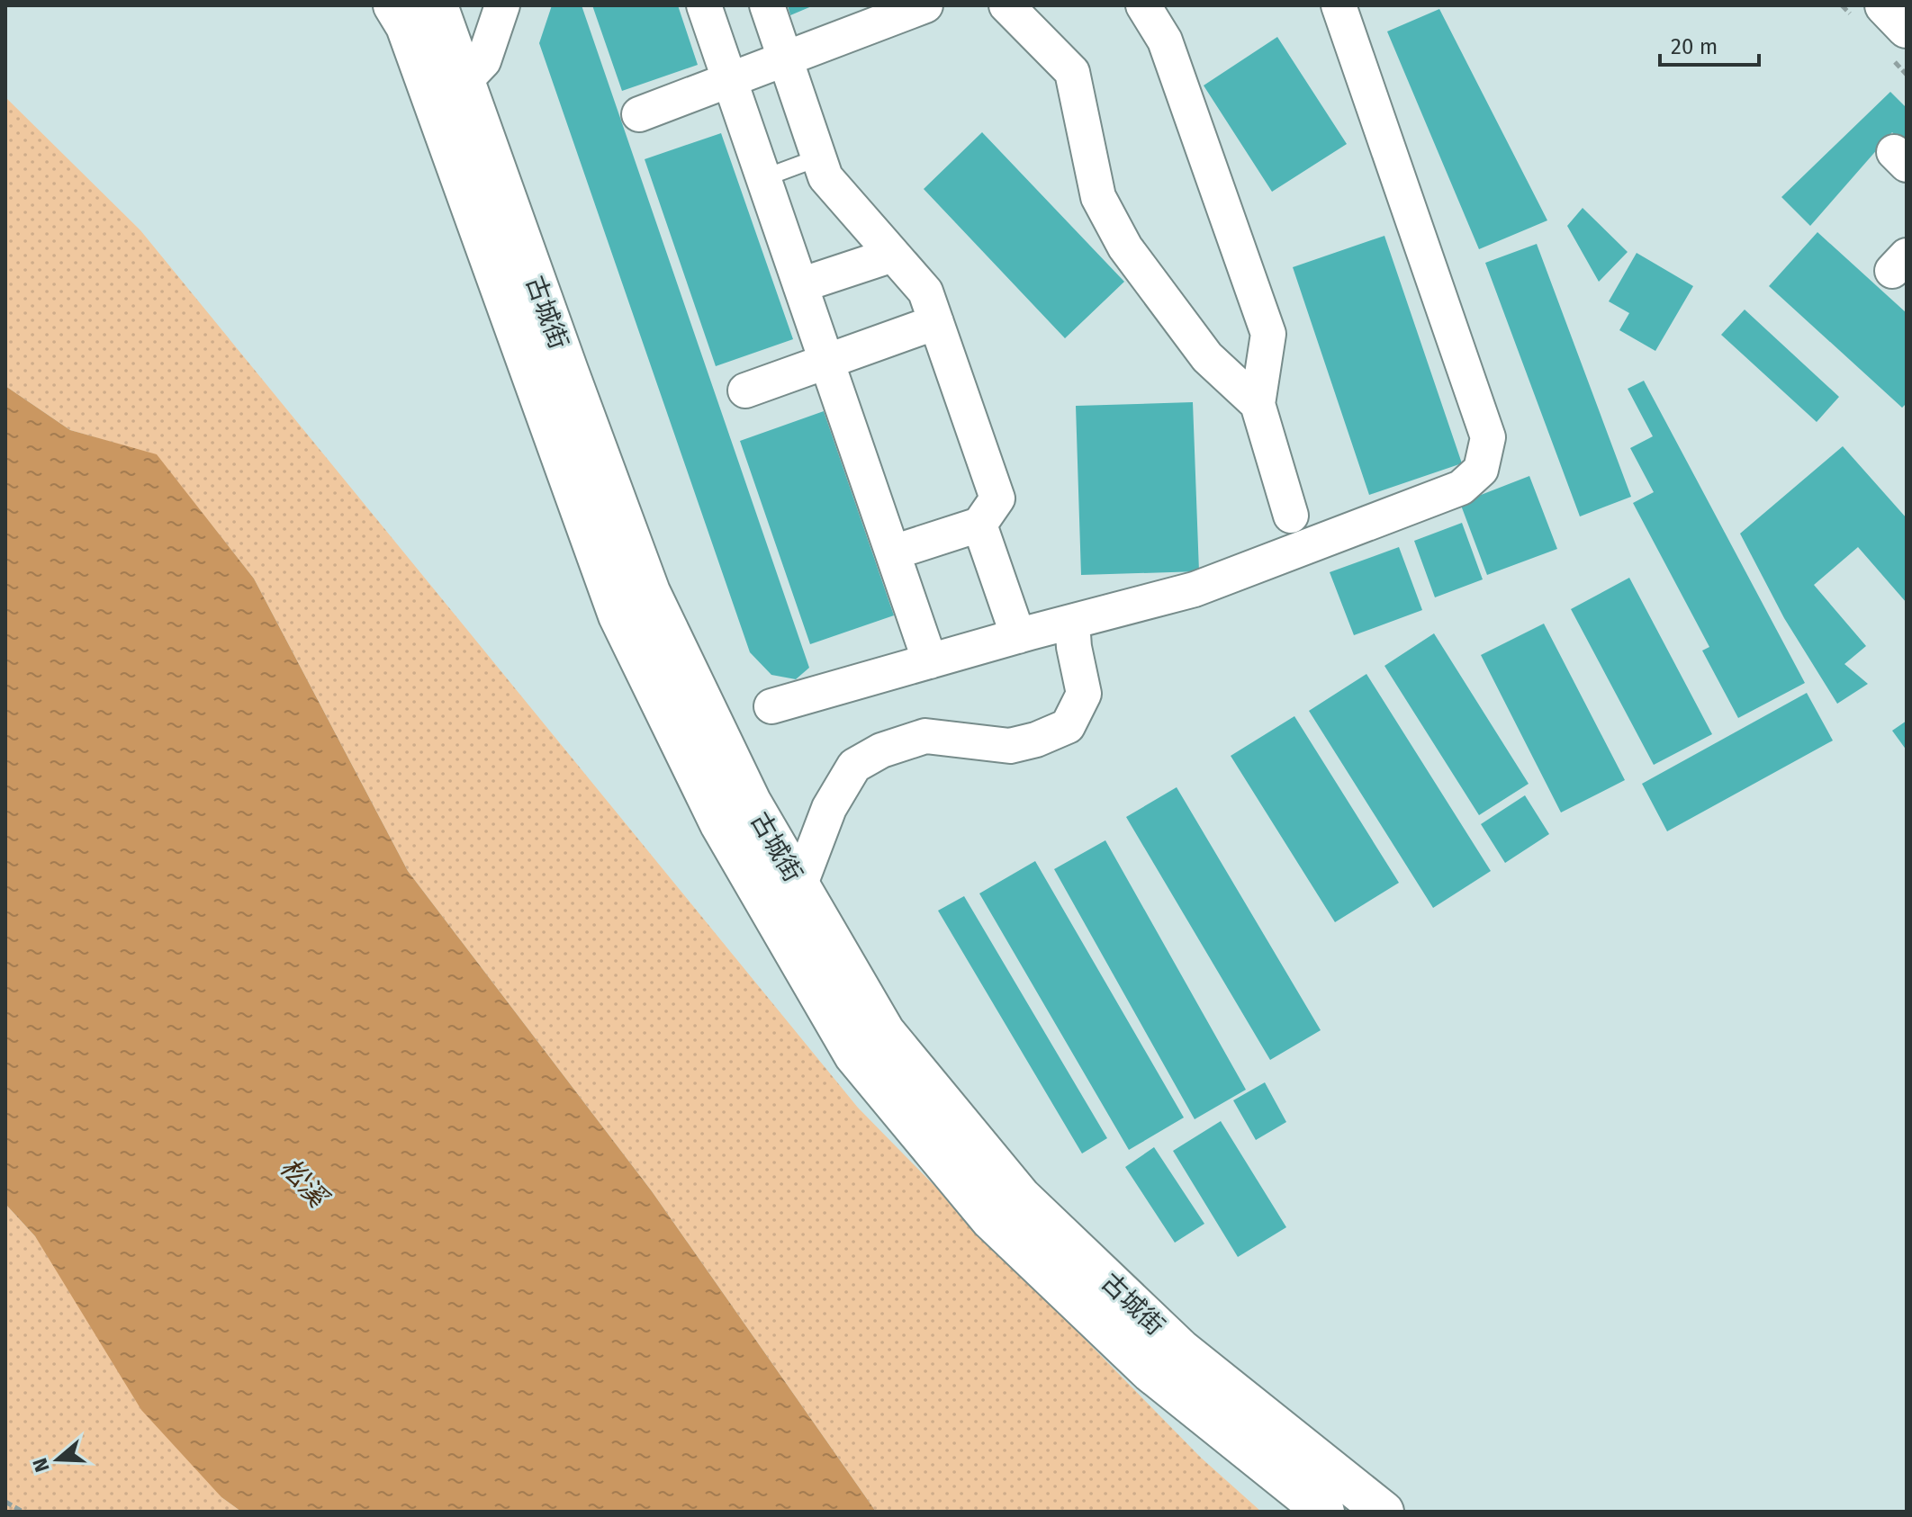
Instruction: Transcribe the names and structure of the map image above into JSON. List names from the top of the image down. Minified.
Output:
{"streets":{"main road":["古城街"]},"water":["松溪"],"scale_bar":"20 m","north":"left"}
